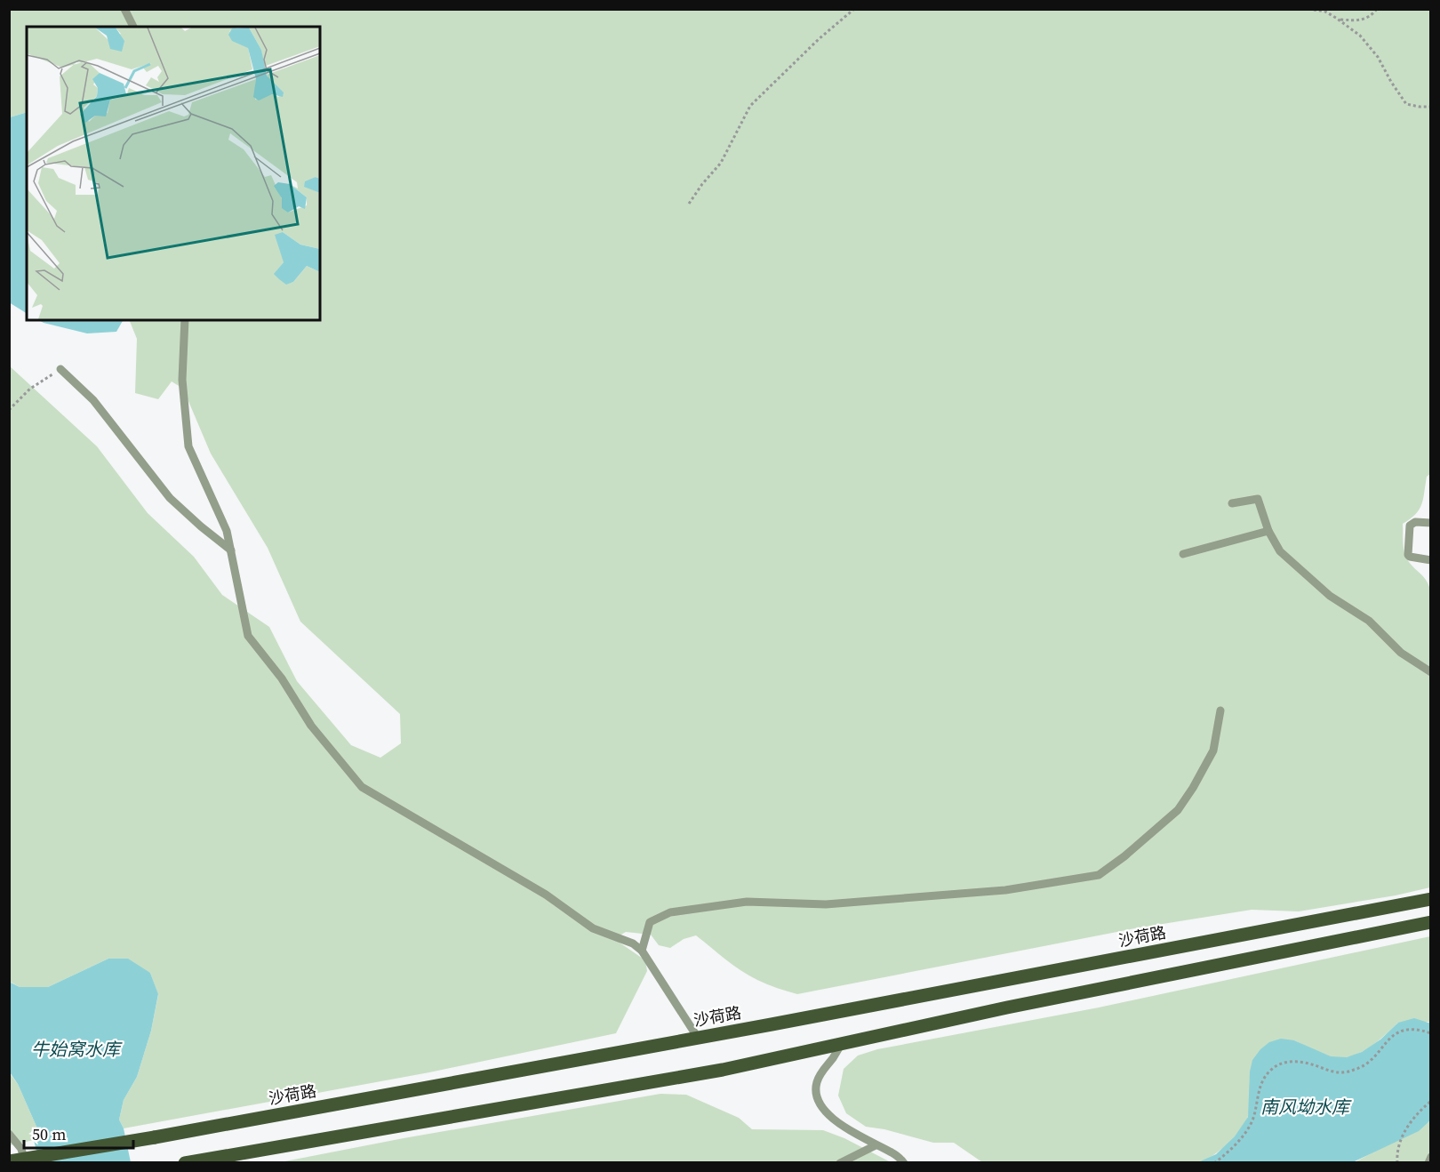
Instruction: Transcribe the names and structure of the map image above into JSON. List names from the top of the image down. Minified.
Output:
{"streets":{"main road":["沙荷路"]},"water":["牛始窝水库","南风坳水库"],"scale_bar":"50 m"}
